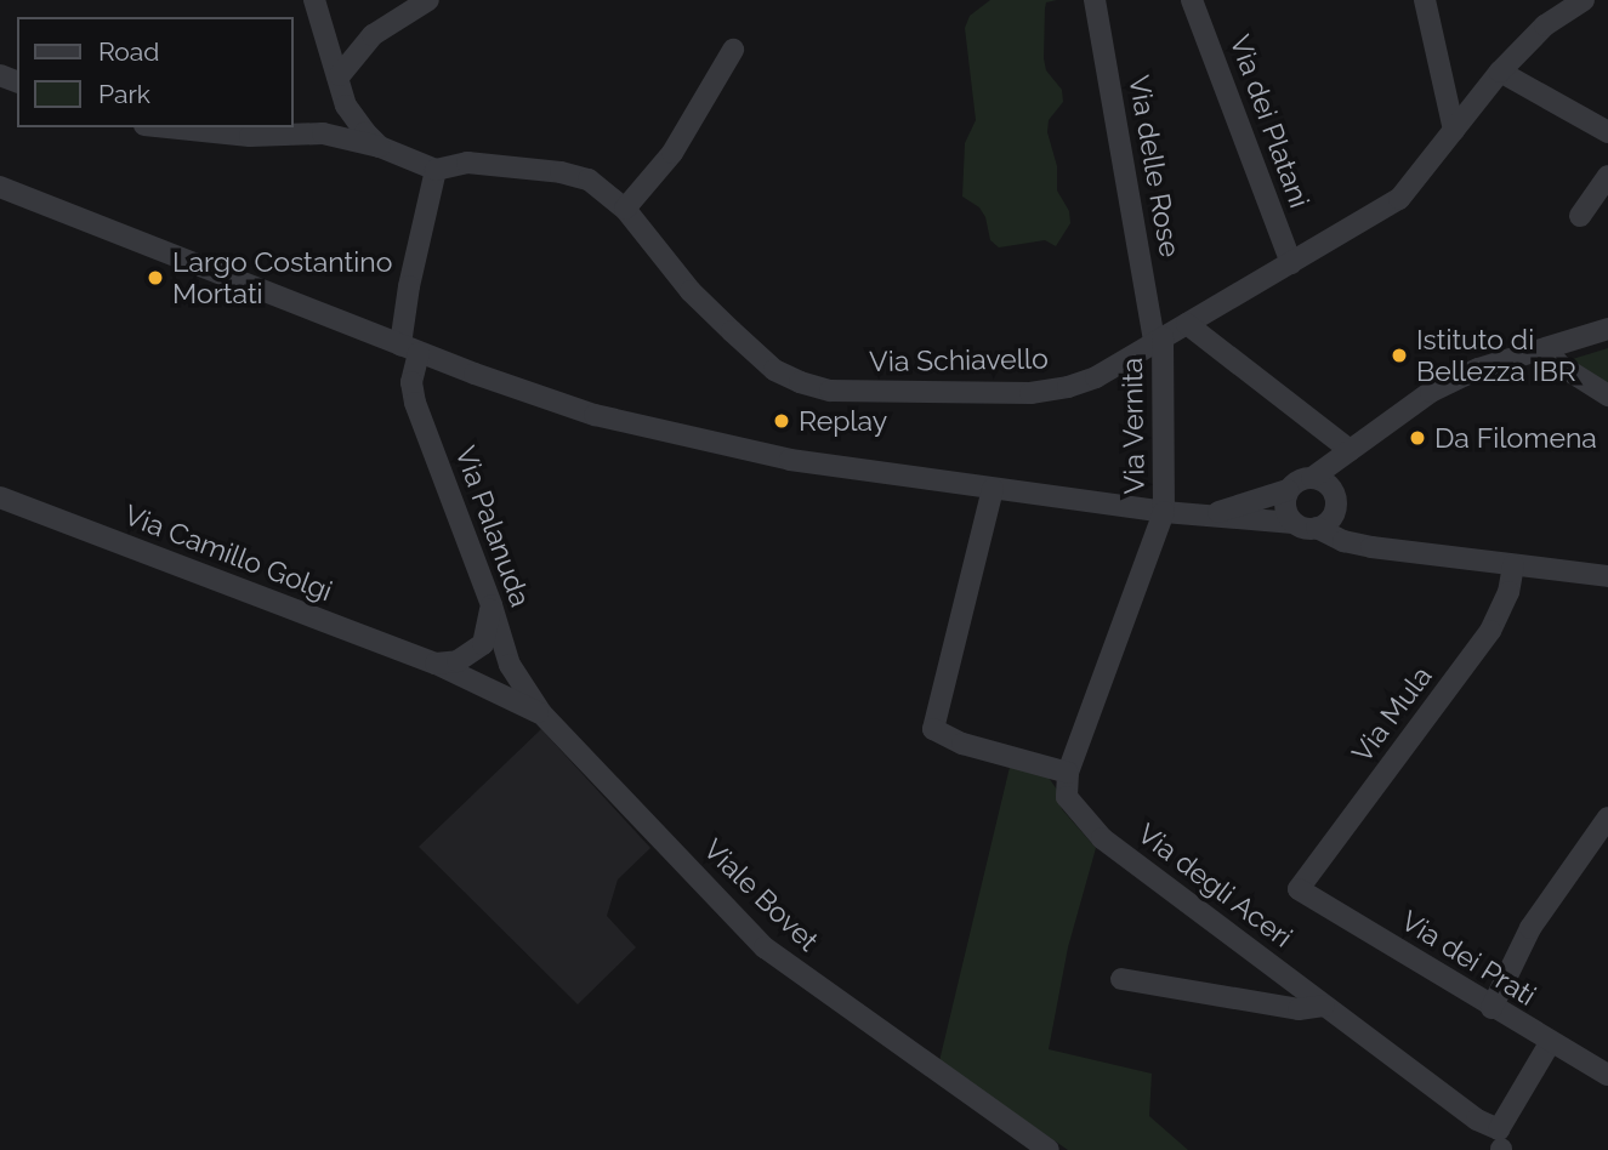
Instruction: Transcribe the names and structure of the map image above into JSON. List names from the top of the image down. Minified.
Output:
{"streets":{"street":["Via dei Platani","Via delle Rose","Via Schiavello","Via Vernita","Via Palanuda","Via Camillo Golgi","Via Mula","Via degli Aceri","Viale Bovet","Via dei Prati"]},"crossings":[["Via dei Platani","Via Schiavello"],["Via delle Rose","Via Schiavello"],["Via delle Rose","Via Vernita"],["Via Schiavello","Via Vernita"],["Via Schiavello","Via Palanuda"],["Via Palanuda","Via Camillo Golgi"],["Via Palanuda","Viale Bovet"],["Via Camillo Golgi","Viale Bovet"],["Via Mula","Via dei Prati"],["Via degli Aceri","Via dei Prati"]],"places":["Largo Costantino Mortati","Istituto di Bellezza IBR","Replay","Da Filomena"],"legend":["Road","Park"]}
